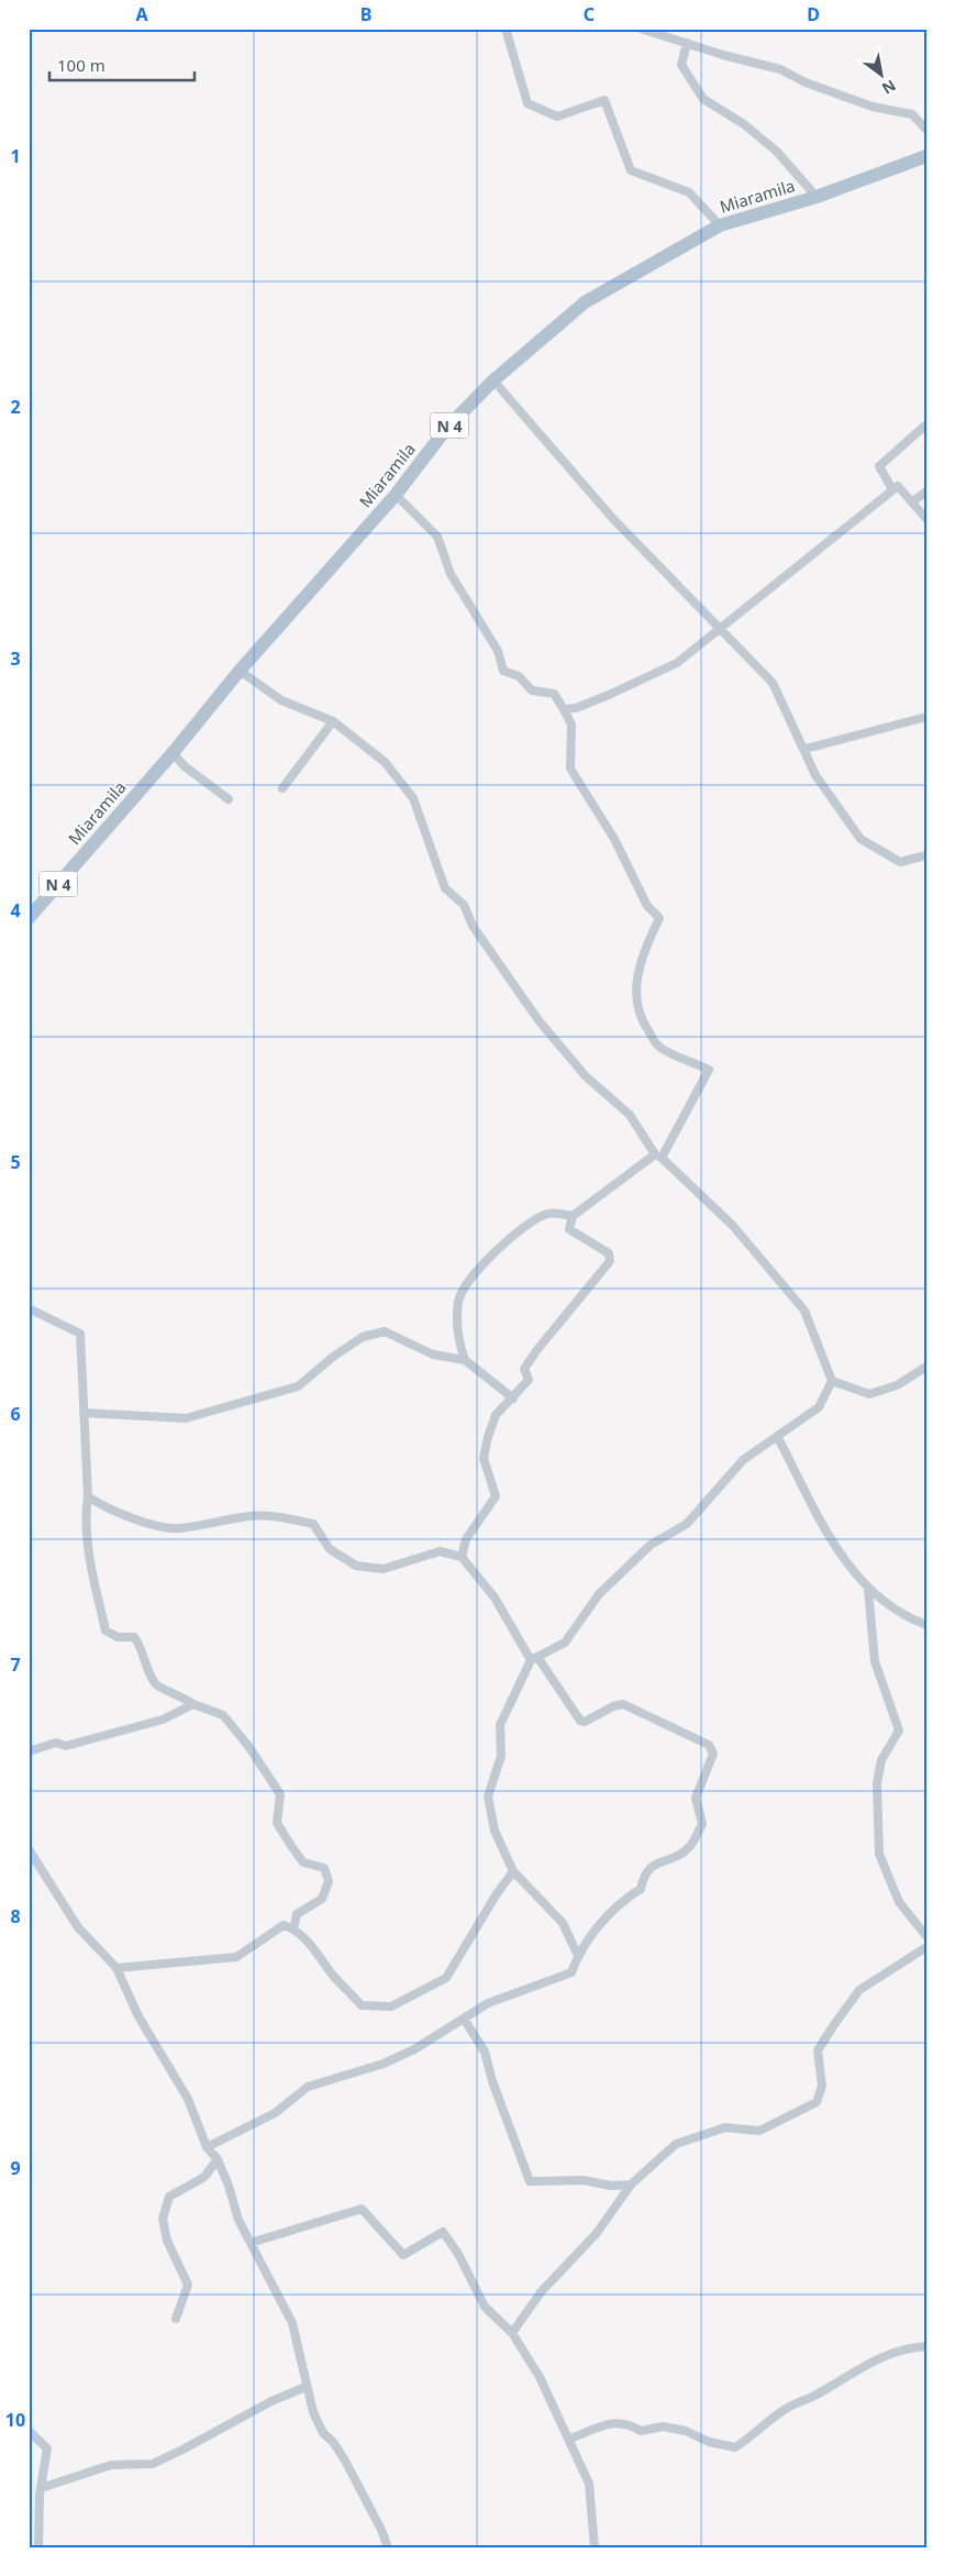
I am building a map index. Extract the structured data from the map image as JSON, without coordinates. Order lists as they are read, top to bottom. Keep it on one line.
{"streets":{"main road":["Miaramila","N 4"]},"scale_bar":"100 m","north":"bottom right","grid":{"columns":["A","B","C","D"],"rows":["1","2","3","4","5","6","7","8","9","10"]}}
